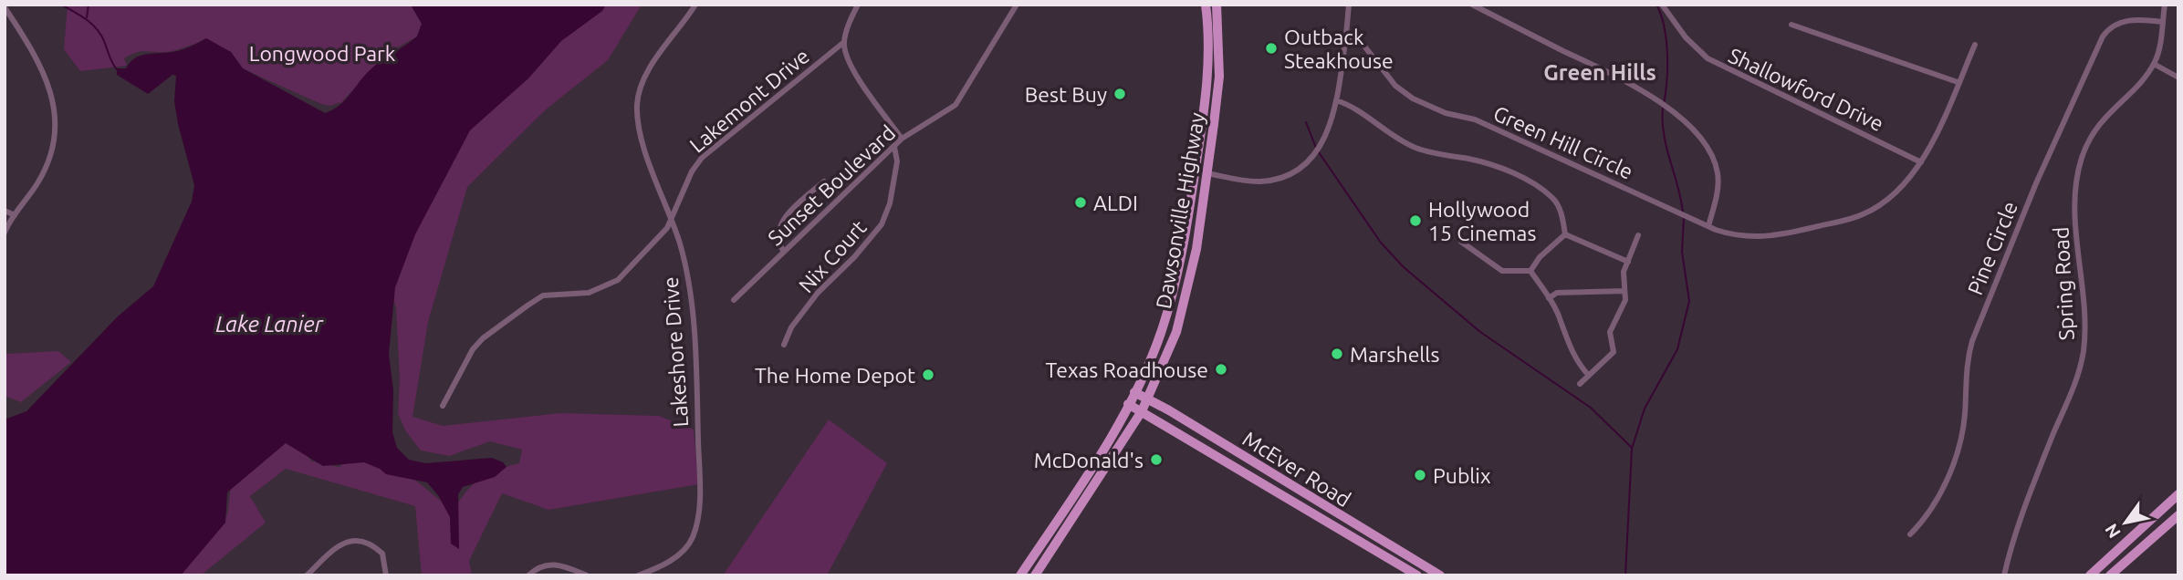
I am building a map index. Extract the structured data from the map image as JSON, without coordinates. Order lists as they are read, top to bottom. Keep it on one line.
{"streets":{"main road":["Dawsonville Highway","McEver Road"],"street":["Shallowford Drive","Lakemont Drive","Green Hill Circle","Sunset Boulevard","Pine Circle","Nix Court","Spring Road","Lakeshore Drive"]},"crossings":[["Shallowford Drive","Green Hill Circle"],["Lakemont Drive","Lakeshore Drive"],["Sunset Boulevard","Nix Court"],["Dawsonville Highway","McEver Road"]],"districts":["Green Hills"],"water":["Lake Lanier"],"parks":["Longwood Park"],"places":["Outback Steakhouse","Best Buy","ALDI","Hollywood 15 Cinemas","Marshells","Texas Roadhouse","The Home Depot","McDonald's","Publix"],"north":"bottom left"}
